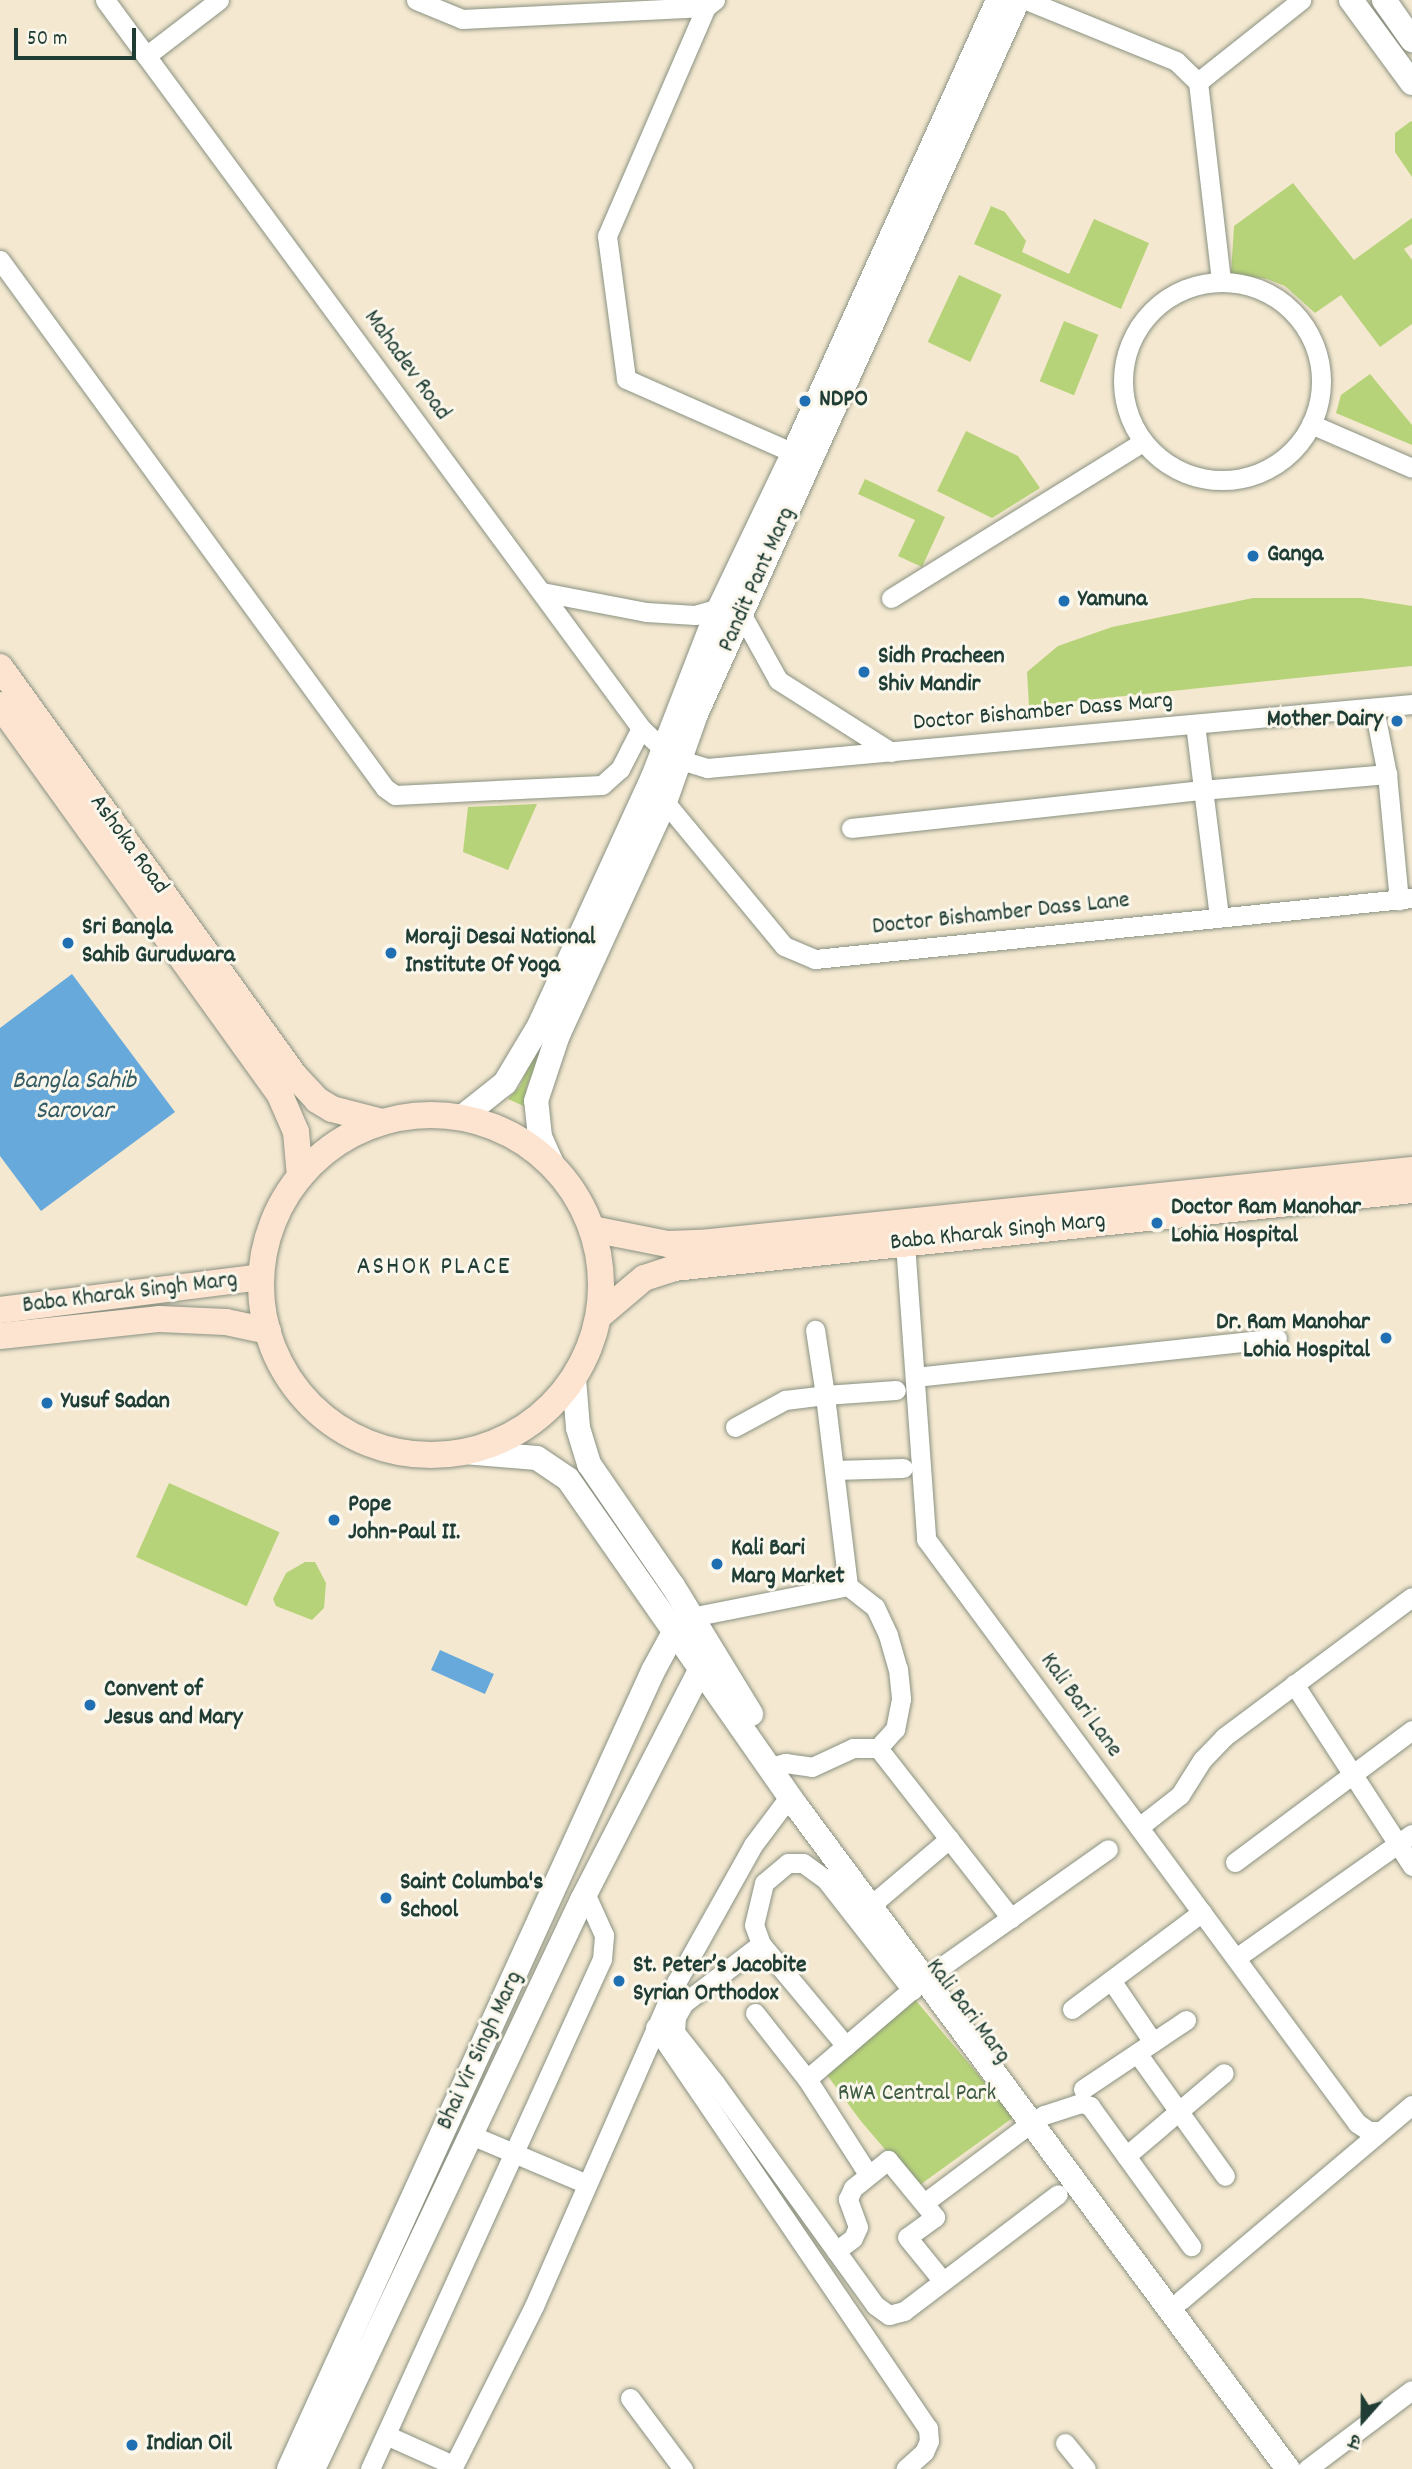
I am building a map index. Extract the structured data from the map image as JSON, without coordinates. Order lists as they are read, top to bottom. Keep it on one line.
{"streets":{"main road":["Ashoka Road","Baba Kharak Singh Marg"],"street":["Mahadev Road","Pandit Pant Marg","Doctor Bishamber Dass Marg","Doctor Bishamber Dass Lane","Kali Bari Lane","Kali Bari Marg","Bhai Vir Singh Marg"]},"crossings":[["Mahadev Road","Pandit Pant Marg"],["Mahadev Road","Doctor Bishamber Dass Marg"],["Pandit Pant Marg","Doctor Bishamber Dass Marg"],["Pandit Pant Marg","Doctor Bishamber Dass Lane"],["Baba Kharak Singh Marg","Kali Bari Lane"],["Kali Bari Marg","Bhai Vir Singh Marg"]],"districts":["ASHOK PLACE"],"water":["Bangla Sahib Sarovar"],"parks":["RWA Central Park"],"places":["NDPO","Ganga","Yamuna","Sidh Pracheen Shiv Mandir","Mother Dairy","Sri Bangla Sahib Gurudwara","Moraji Desai National Institute Of Yoga","Doctor Ram Manohar Lohia Hospital","Dr. Ram Manohar Lohia Hospital","Yusuf Sadan","Pope John-Paul II.","Kali Bari Marg Market","Convent of Jesus and Mary","Saint Columba's School","St. Peter’s Jacobite Syrian Orthodox","Indian Oil"],"scale_bar":"50 m","north":"bottom"}
